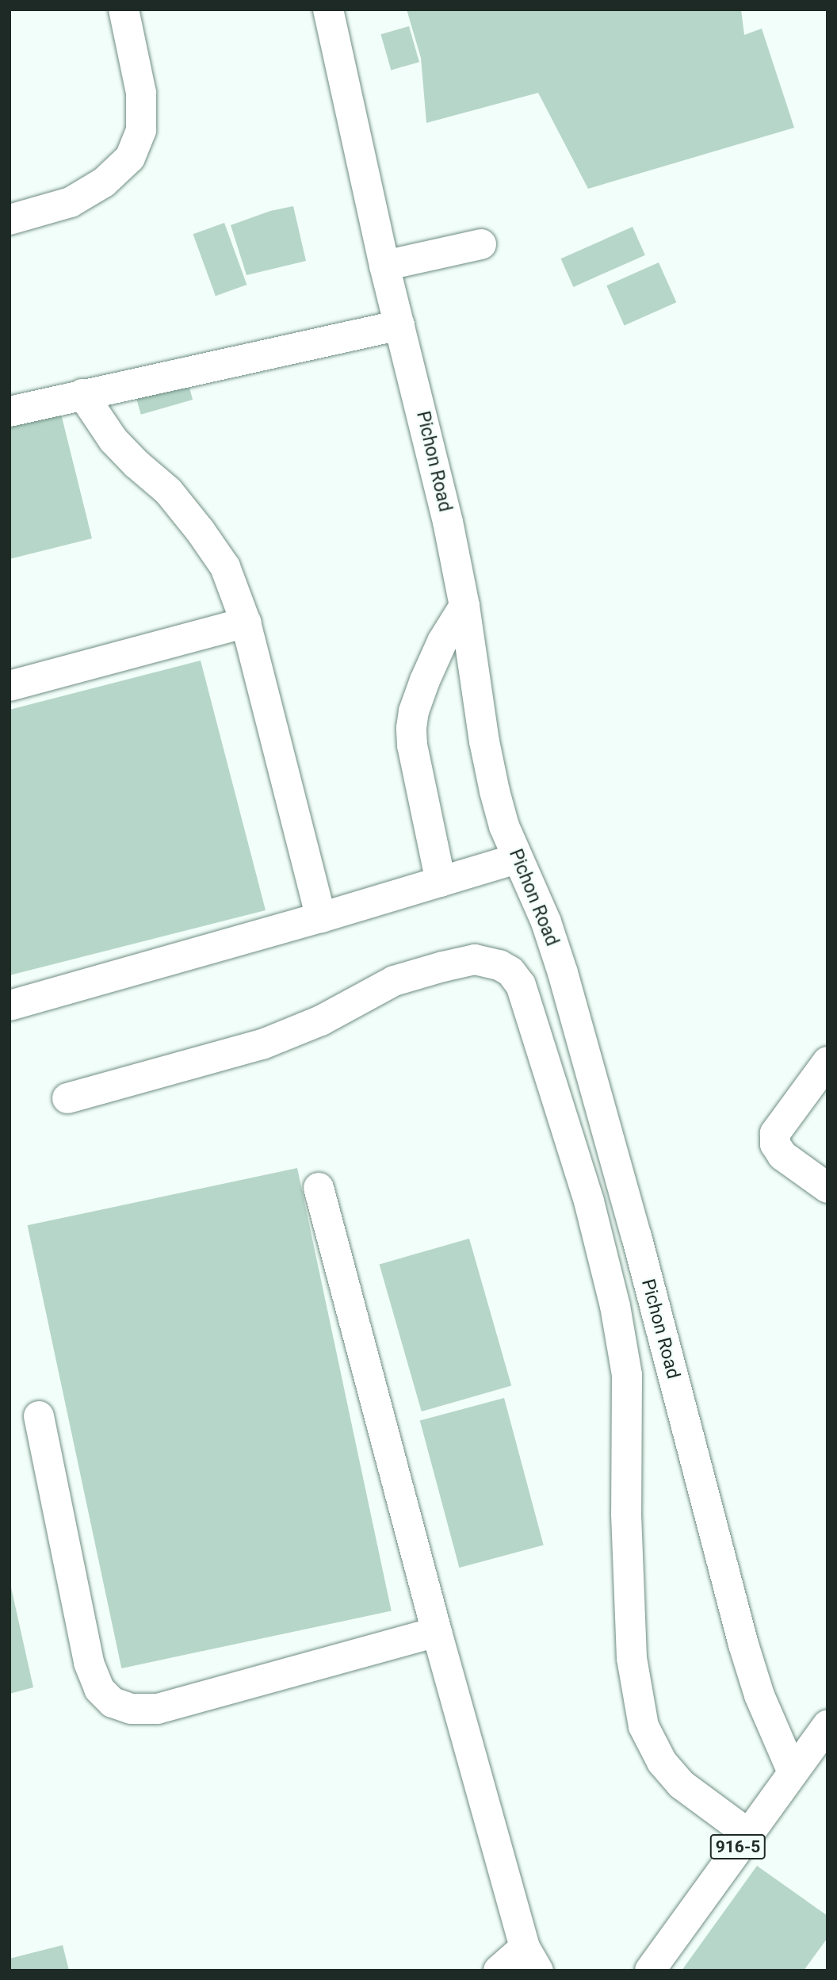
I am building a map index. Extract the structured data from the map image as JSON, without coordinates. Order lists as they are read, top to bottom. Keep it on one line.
{"streets":{"street":["Pichon Road","916-5"]},"crossings":[["Pichon Road","916-5"]]}
